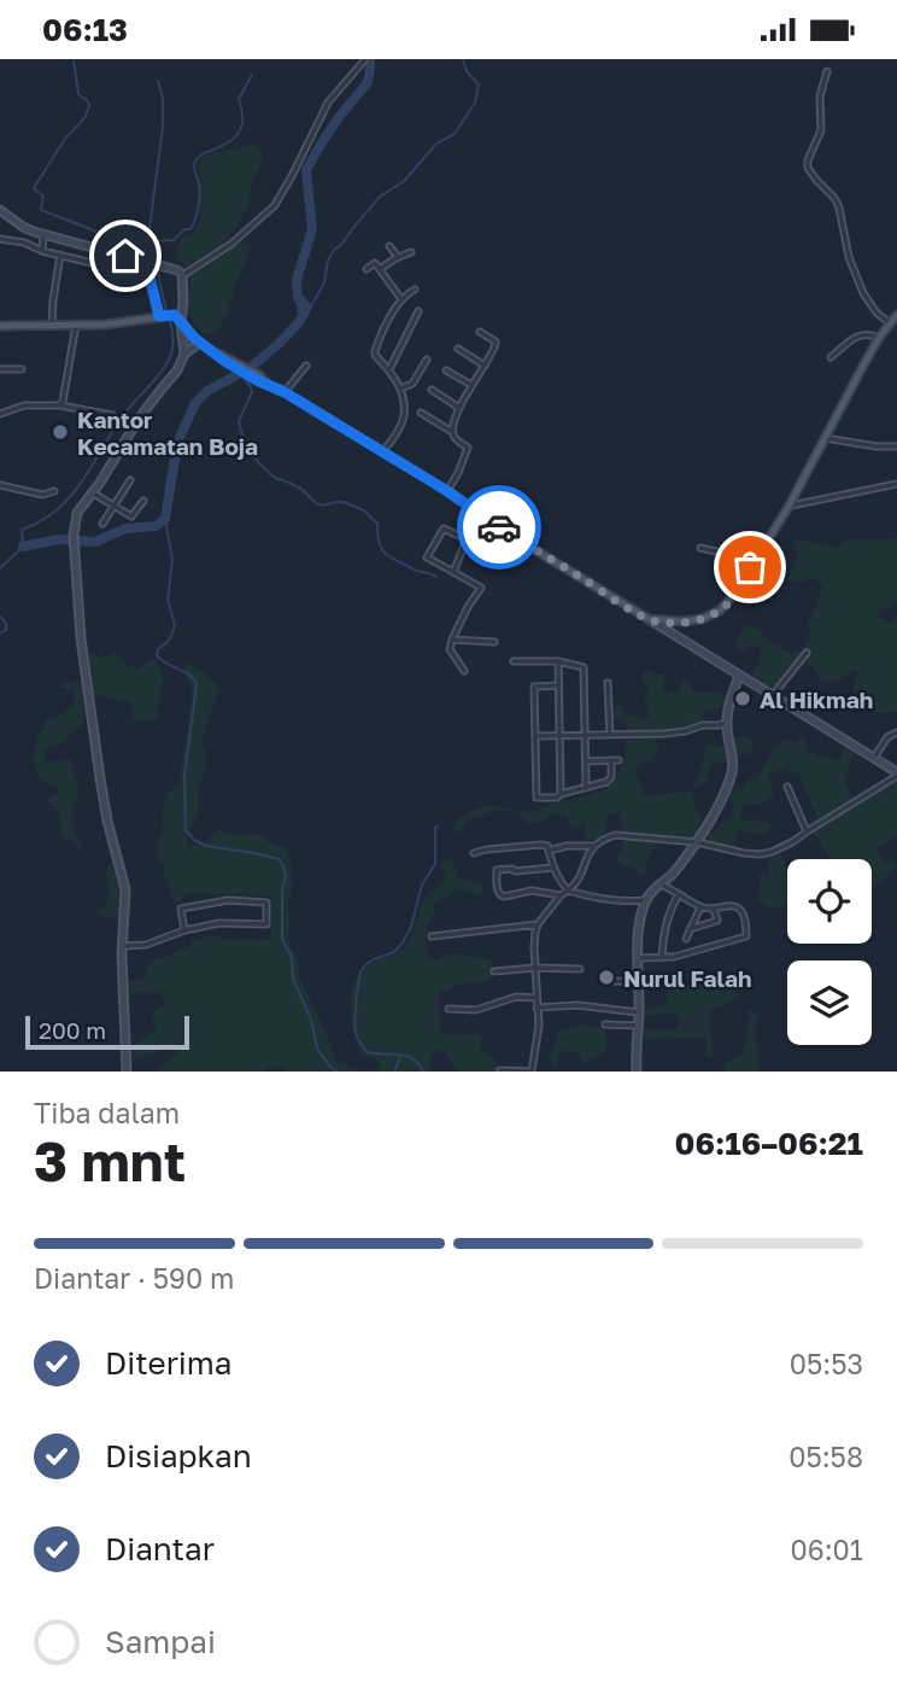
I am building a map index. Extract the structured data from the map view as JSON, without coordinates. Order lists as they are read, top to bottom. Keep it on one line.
{"places":["Kantor Kecamatan Boja","Al Hikmah","Nurul Falah"],"scale_bar":"200 m","page":{"status":"06:13","scale":"200 m","heading":["3 mnt","Tiba dalam","06:16–06:21"],"bar":"Diantar · 590 m","list":[["Diterima","05:53"],["Disiapkan","05:58"],["Diantar","06:01"],"Sampai"]}}
